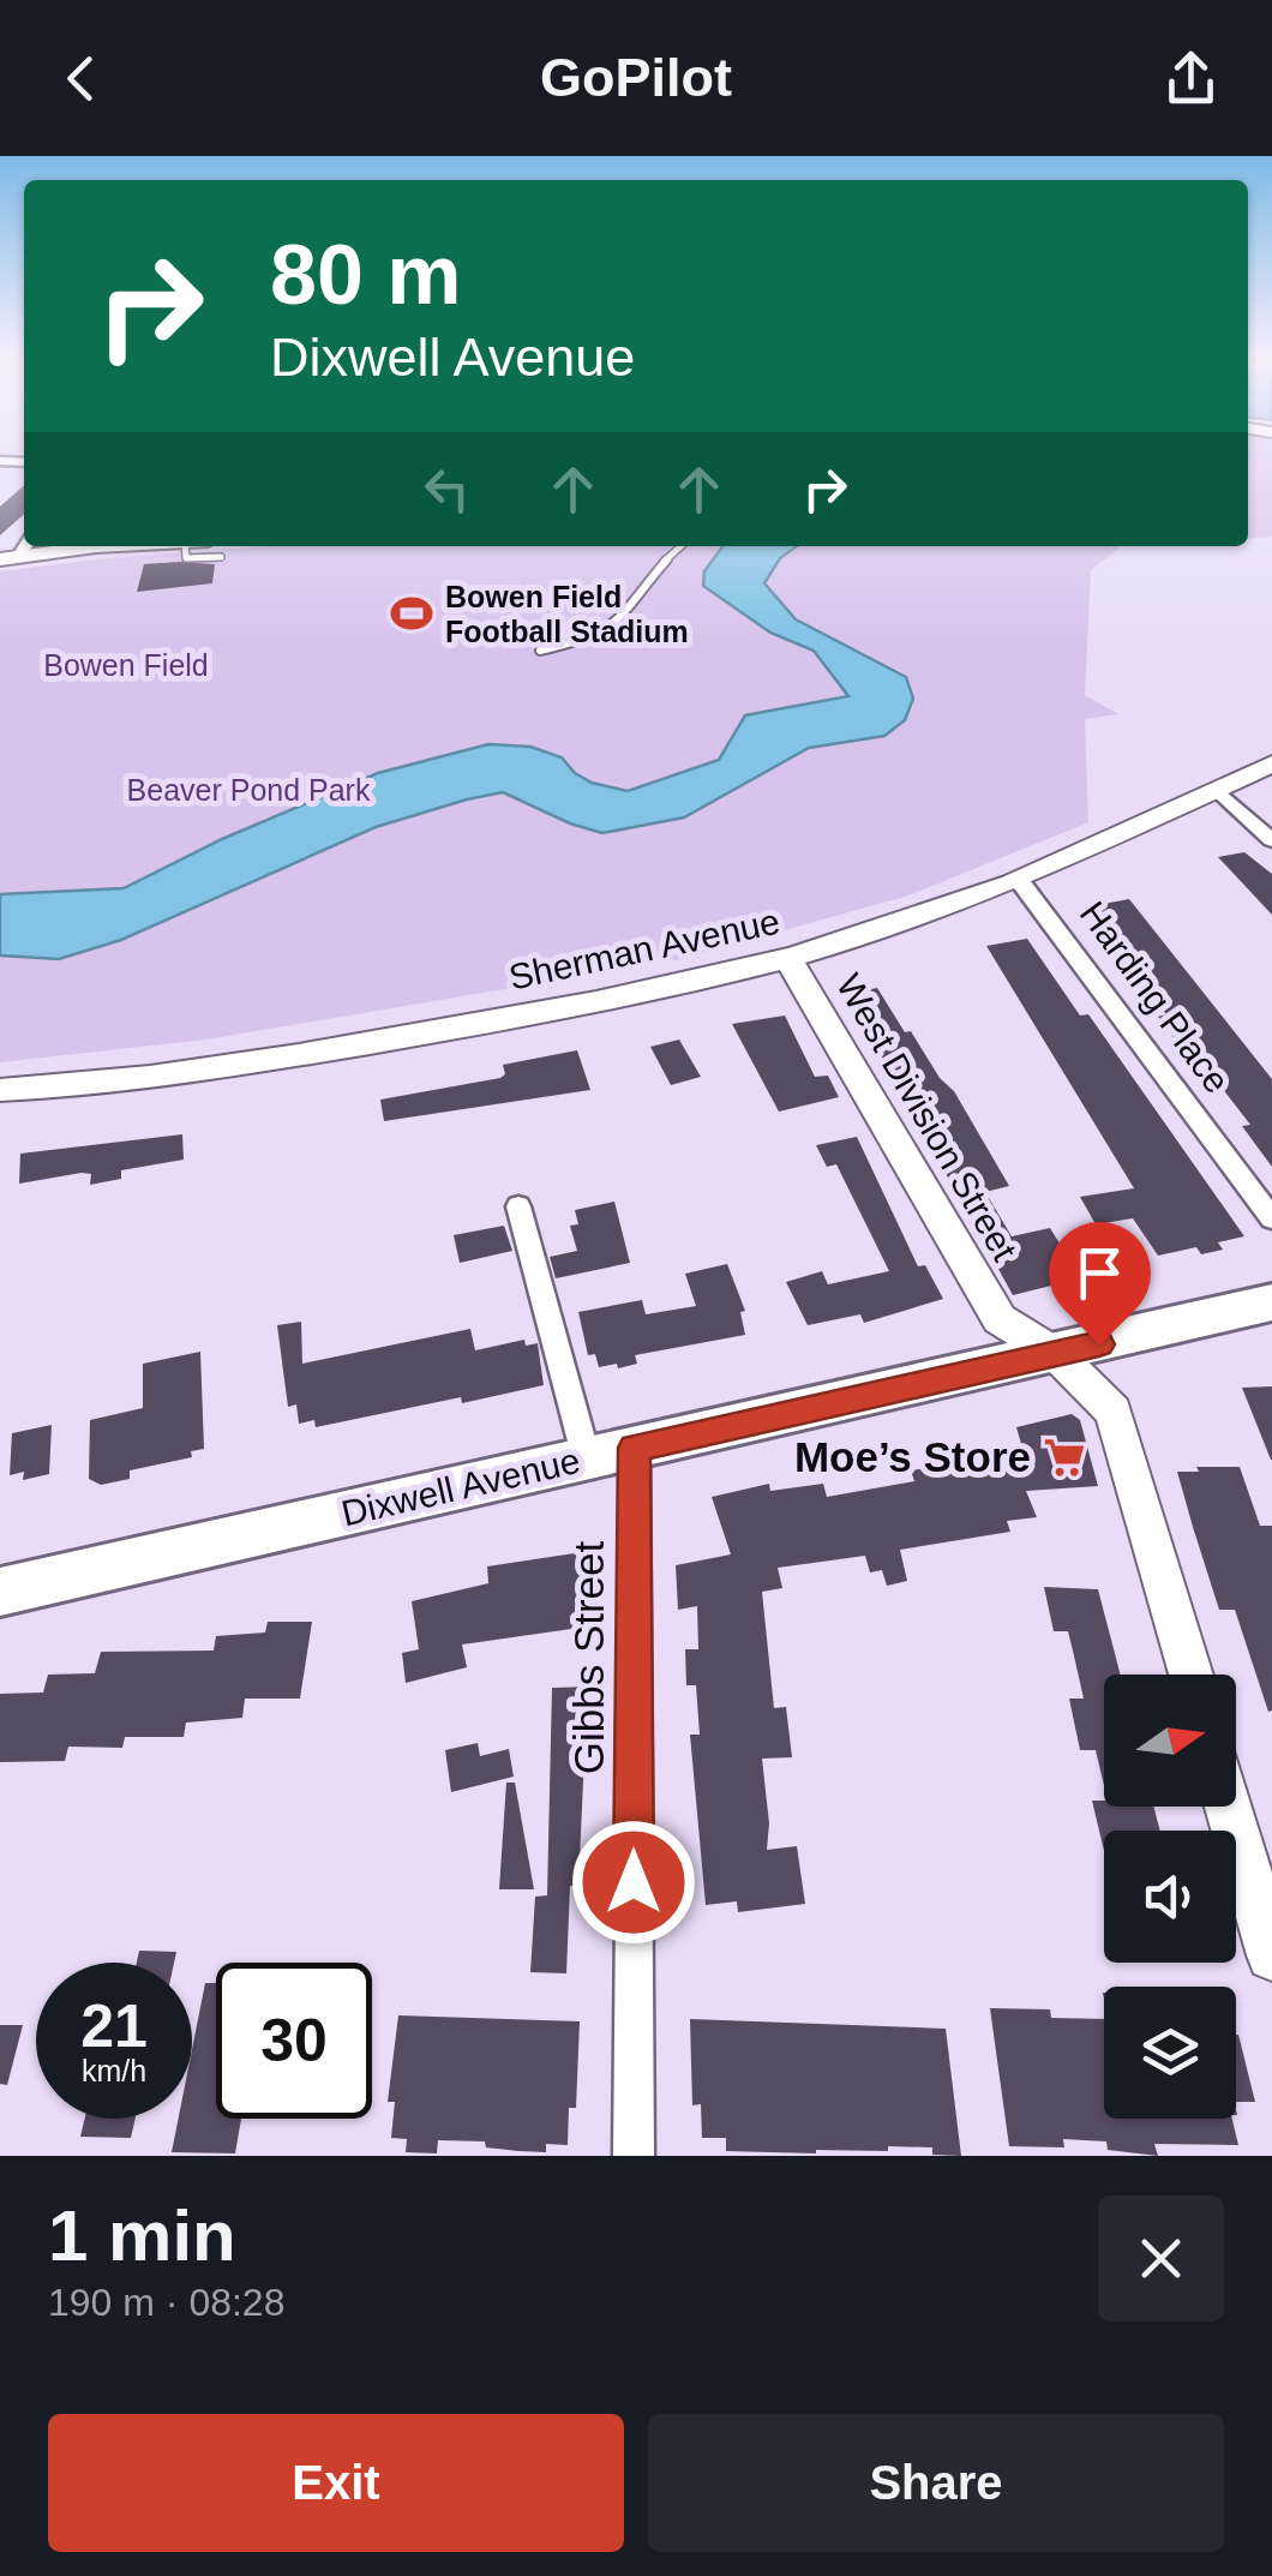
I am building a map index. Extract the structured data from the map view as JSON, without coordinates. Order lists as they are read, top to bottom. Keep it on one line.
{"streets":{"main road":["Sherman Avenue","West Division Street","Dixwell Avenue"],"street":["Harding Place","Gibbs Street"]},"crossings":[["Sherman Avenue","Harding Place"],["Sherman Avenue","West Division Street"],["West Division Street","Dixwell Avenue"],["Dixwell Avenue","Gibbs Street"]],"parks":["Bowen Field","Beaver Pond Park"],"places":{"sports":["Bowen Field Football Stadium"],"supermarket":["Moe’s Store"]},"north":"right","page":{"header":"GoPilot","turn":["80 m","Dixwell Avenue"],"speed":"21 km/h","limit":"30","heading":["1 min","190 m · 08:28"],"buttons":["Exit","Share"]}}
